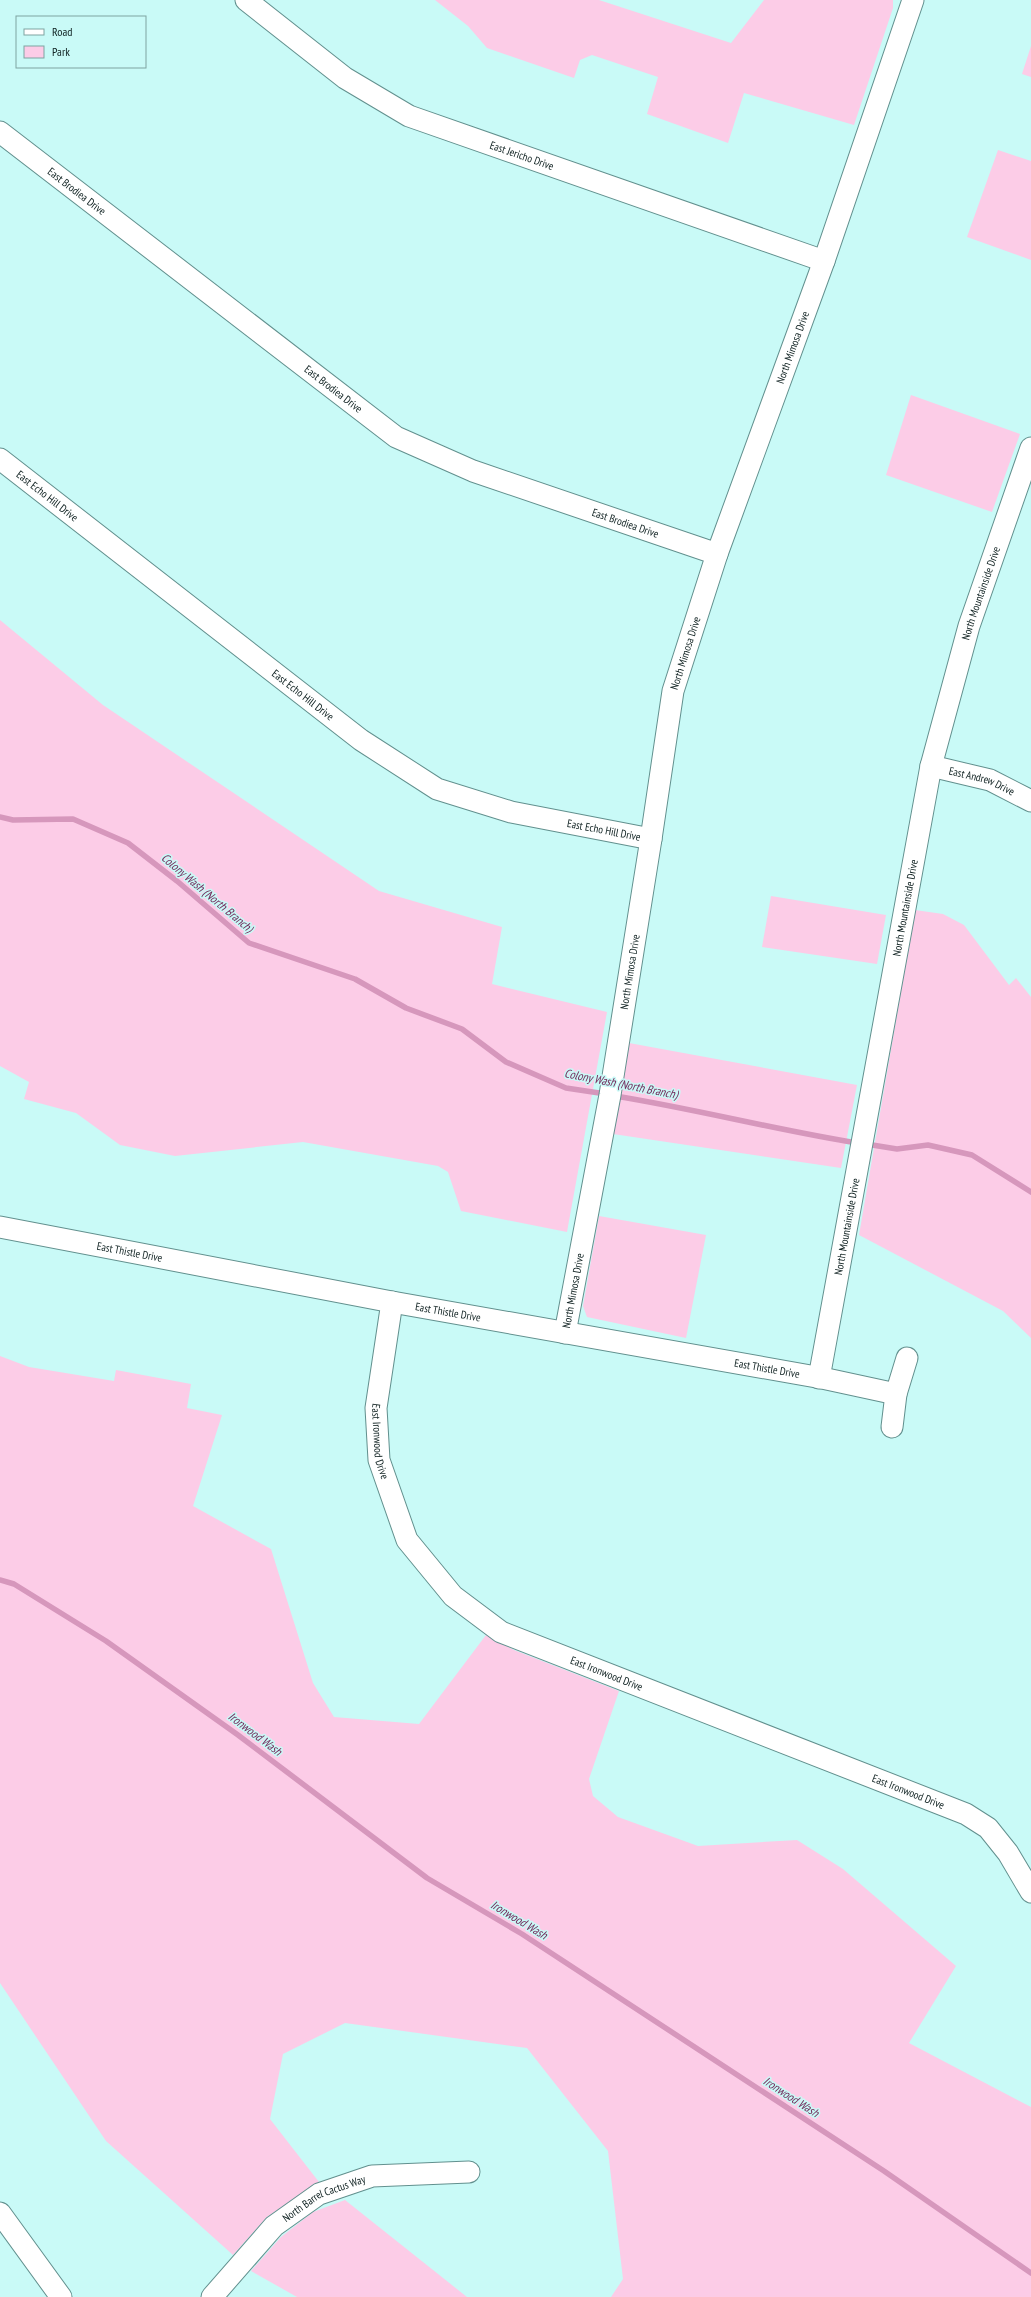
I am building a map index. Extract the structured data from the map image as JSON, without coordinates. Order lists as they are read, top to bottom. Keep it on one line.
{"streets":{"street":["East Jericho Drive","East Brodiea Drive","North Mimosa Drive","East Echo Hill Drive","North Mountainside Drive","East Andrew Drive","East Thistle Drive","East Ironwood Drive","North Barrel Cactus Way"]},"crossings":[["East Jericho Drive","North Mimosa Drive"],["East Brodiea Drive","North Mimosa Drive"],["North Mimosa Drive","East Echo Hill Drive"],["North Mimosa Drive","East Thistle Drive"],["North Mountainside Drive","East Andrew Drive"],["North Mountainside Drive","East Thistle Drive"],["East Thistle Drive","East Ironwood Drive"]],"water":["Colony Wash (North Branch)","Ironwood Wash"],"legend":["Road","Park"]}
